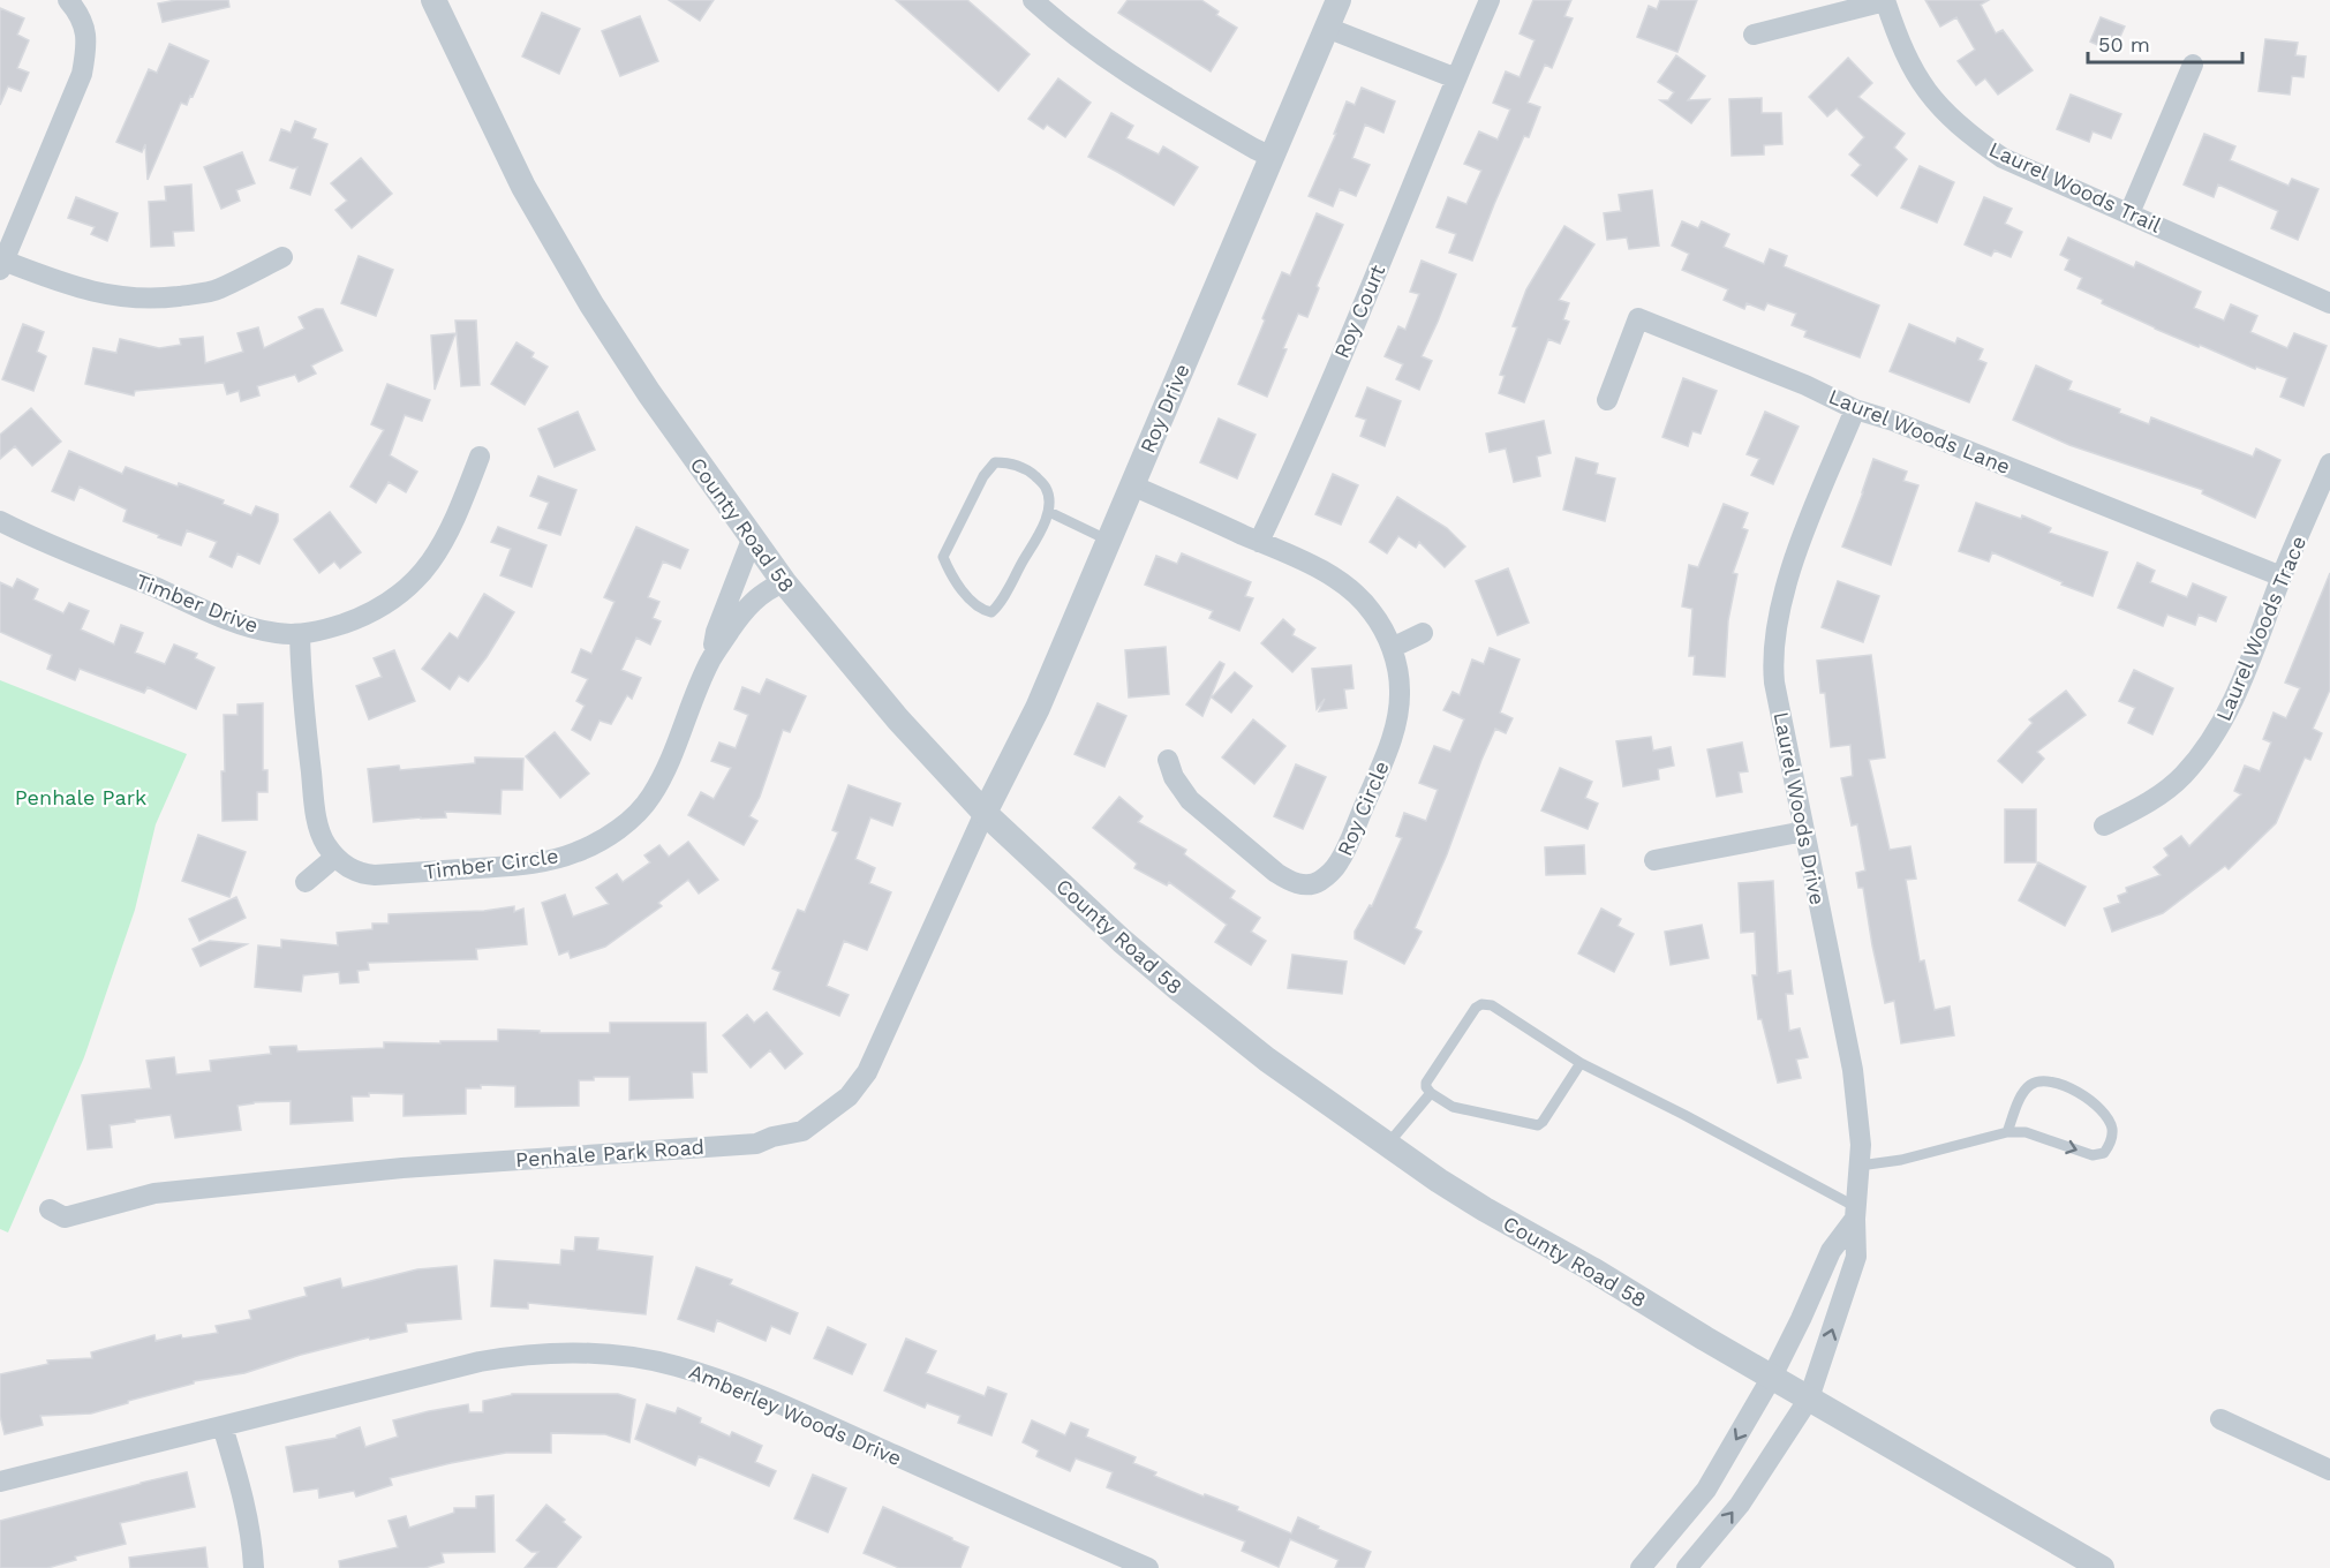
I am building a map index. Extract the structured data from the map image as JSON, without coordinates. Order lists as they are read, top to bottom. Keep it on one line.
{"streets":{"street":["Laurel Woods Trail","Roy Court","Roy Drive","Laurel Woods Lane","County Road 58","Timber Drive","Laurel Woods Trace","Roy Circle","Laurel Woods Drive","Timber Circle","Penhale Park Road","Amberley Woods Drive"]},"crossings":[["Roy Court","Roy Circle"],["Roy Drive","County Road 58"],["Roy Drive","Roy Circle"],["Roy Drive","Penhale Park Road"],["Laurel Woods Lane","Laurel Woods Trace"],["Laurel Woods Lane","Laurel Woods Drive"],["County Road 58","Laurel Woods Drive"],["County Road 58","Timber Circle"],["County Road 58","Penhale Park Road"]],"parks":["Penhale Park"],"scale_bar":"50 m"}
